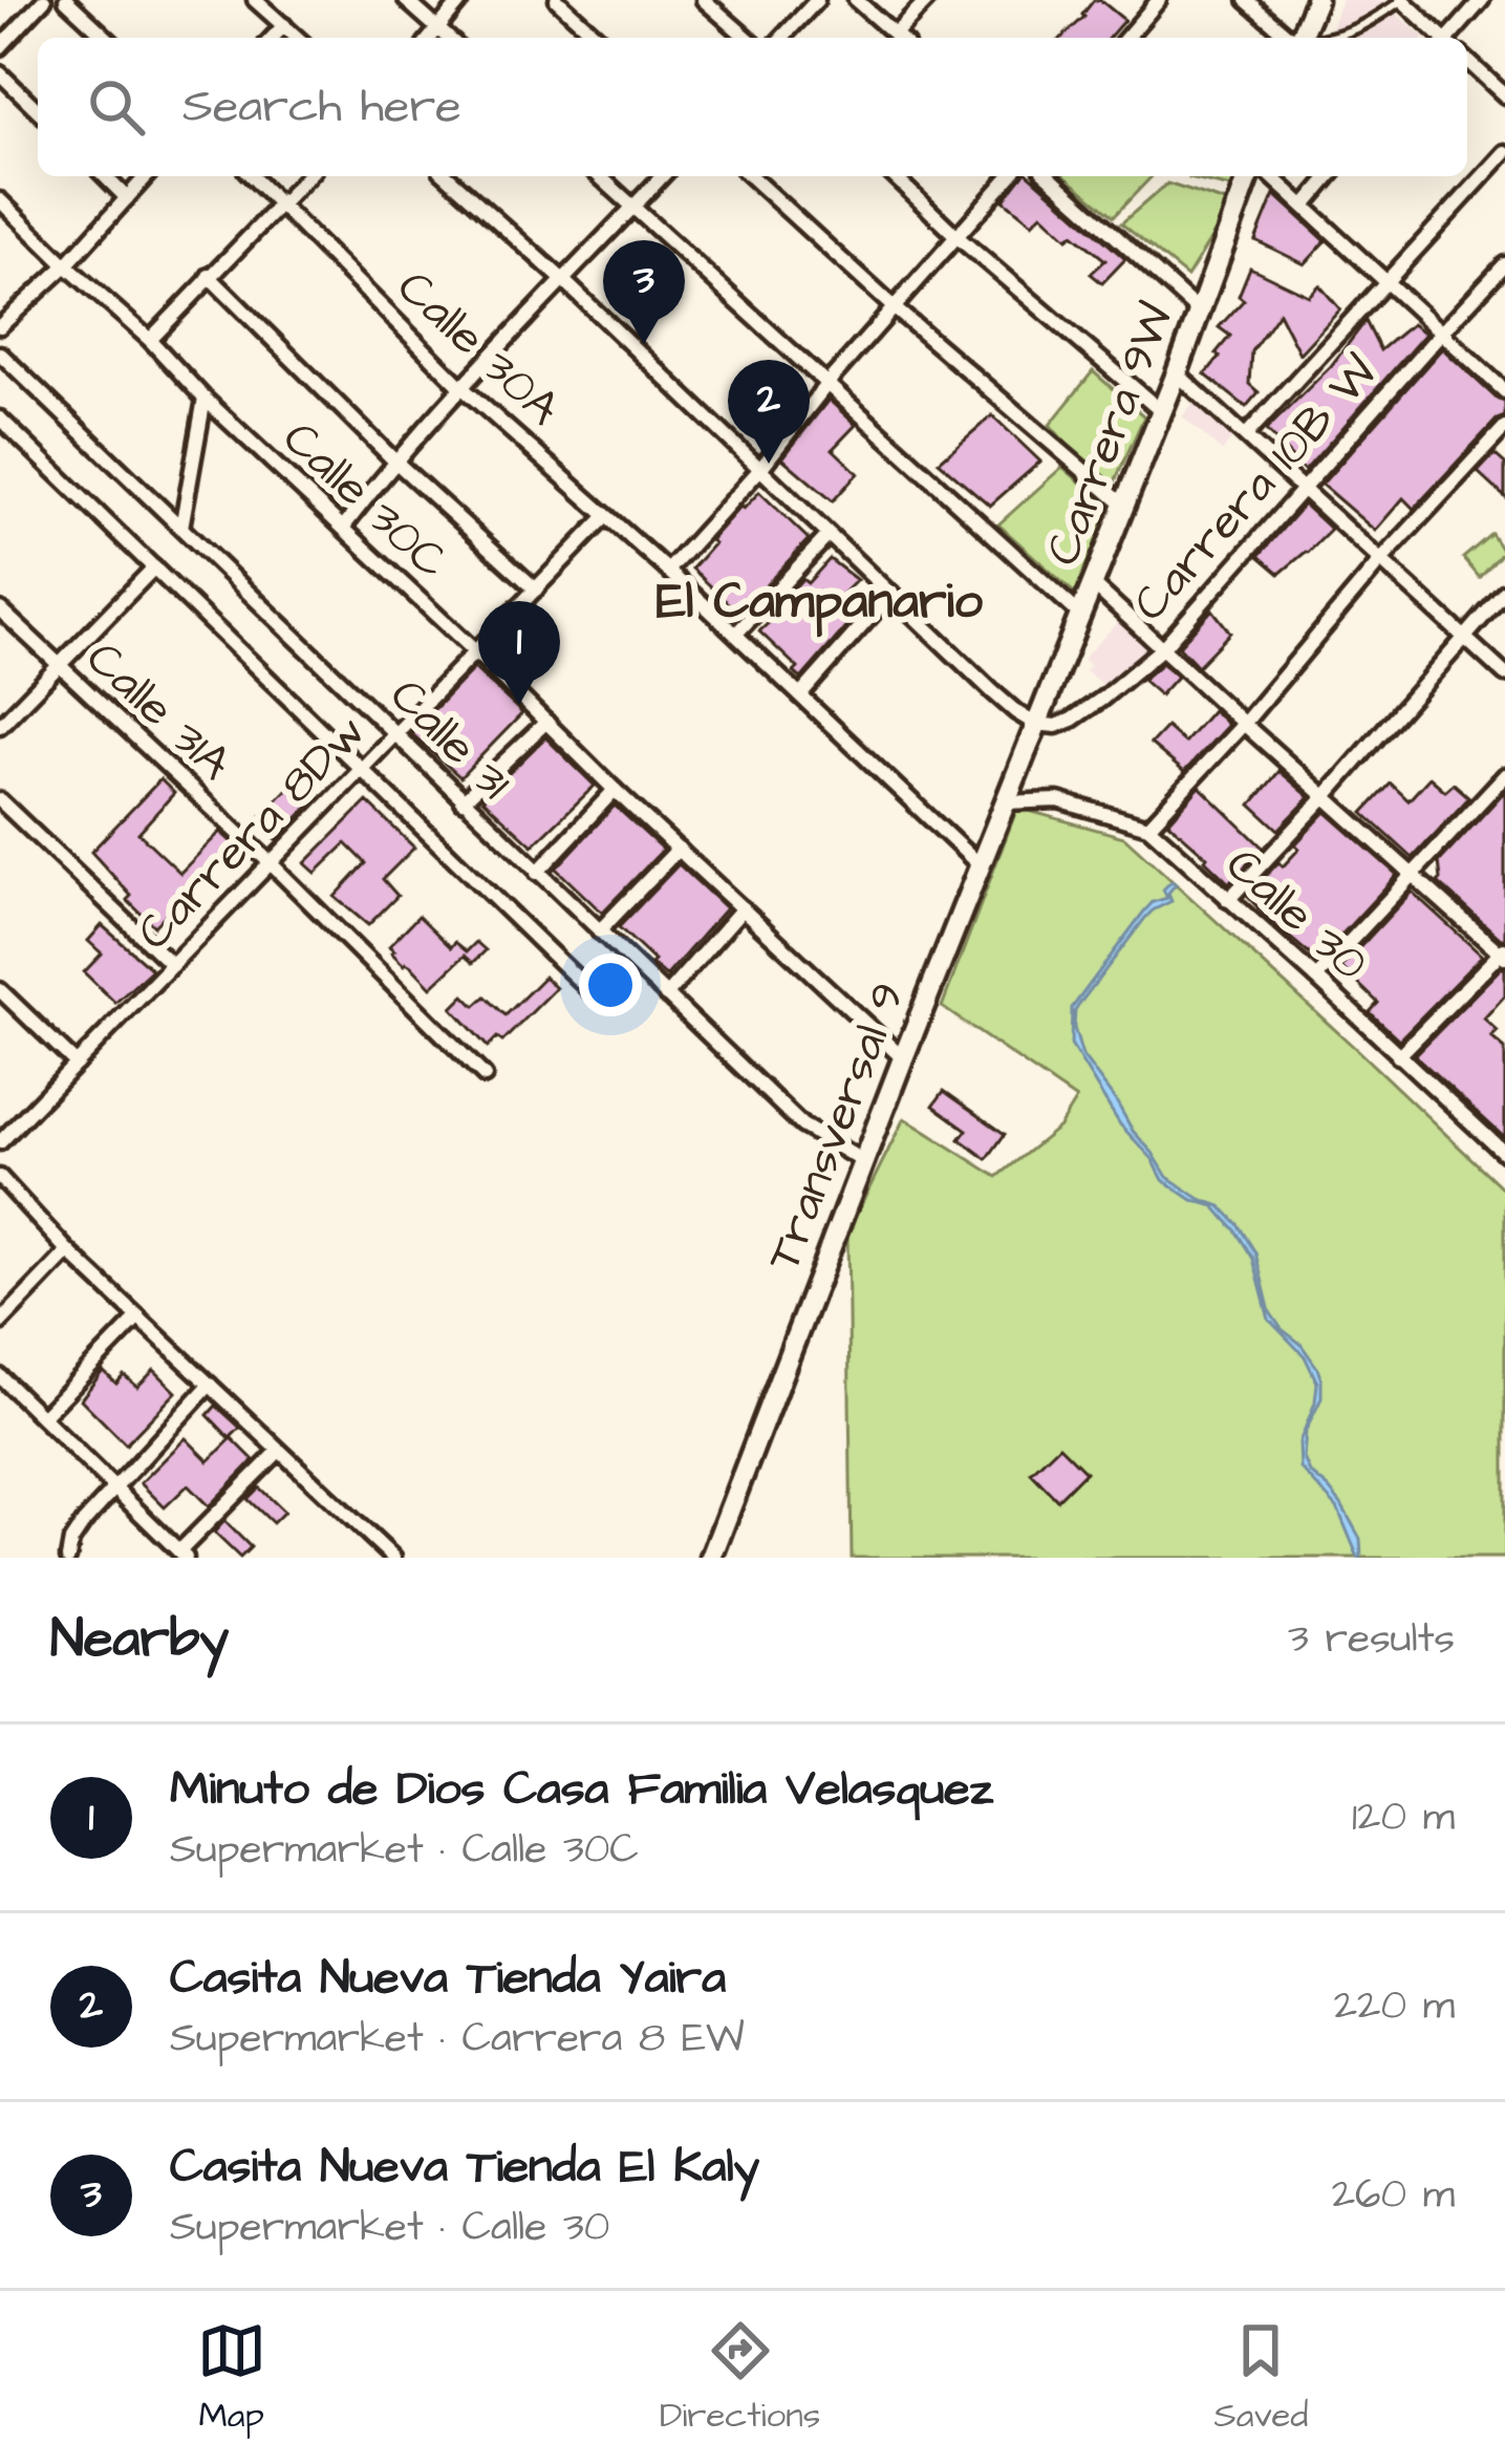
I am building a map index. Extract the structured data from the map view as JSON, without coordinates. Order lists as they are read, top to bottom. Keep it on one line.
{"streets":{"main road":["Carrera 9W","Transversal 9"],"street":["Calle 30A","Carrera 10B W","Calle 30C","Calle 31A","Calle 31","Carrera 8Dw","Calle 30"]},"crossings":[["Calle 30A","Carrera 8Dw"],["Calle 30A","Transversal 9"],["Carrera 9W","Carrera 10B W"],["Carrera 9W","Transversal 9"],["Carrera 10B W","Transversal 9"],["Calle 30C","Carrera 8Dw"],["Calle 30C","Transversal 9"],["Calle 31A","Carrera 8Dw"],["Calle 31","Carrera 8Dw"],["Calle 31","Transversal 9"],["Calle 30","Transversal 9"]],"districts":["El Campanario"],"page":{"search":"Search here","pins":["3","2","1"],"heading":["Nearby","3 results"],"list":[{"mark":"1","name":"Minuto de Dios Casa Familia Velasquez","note":"Supermarket · Calle 30C","value":"120 m"},{"mark":"2","name":"Casita Nueva Tienda Yaira","note":"Supermarket · Carrera 8 EW","value":"220 m"},{"mark":"3","name":"Casita Nueva Tienda El Kaly","note":"Supermarket · Calle 30","value":"260 m"}],"nav":["Map","Directions","Saved"]}}
